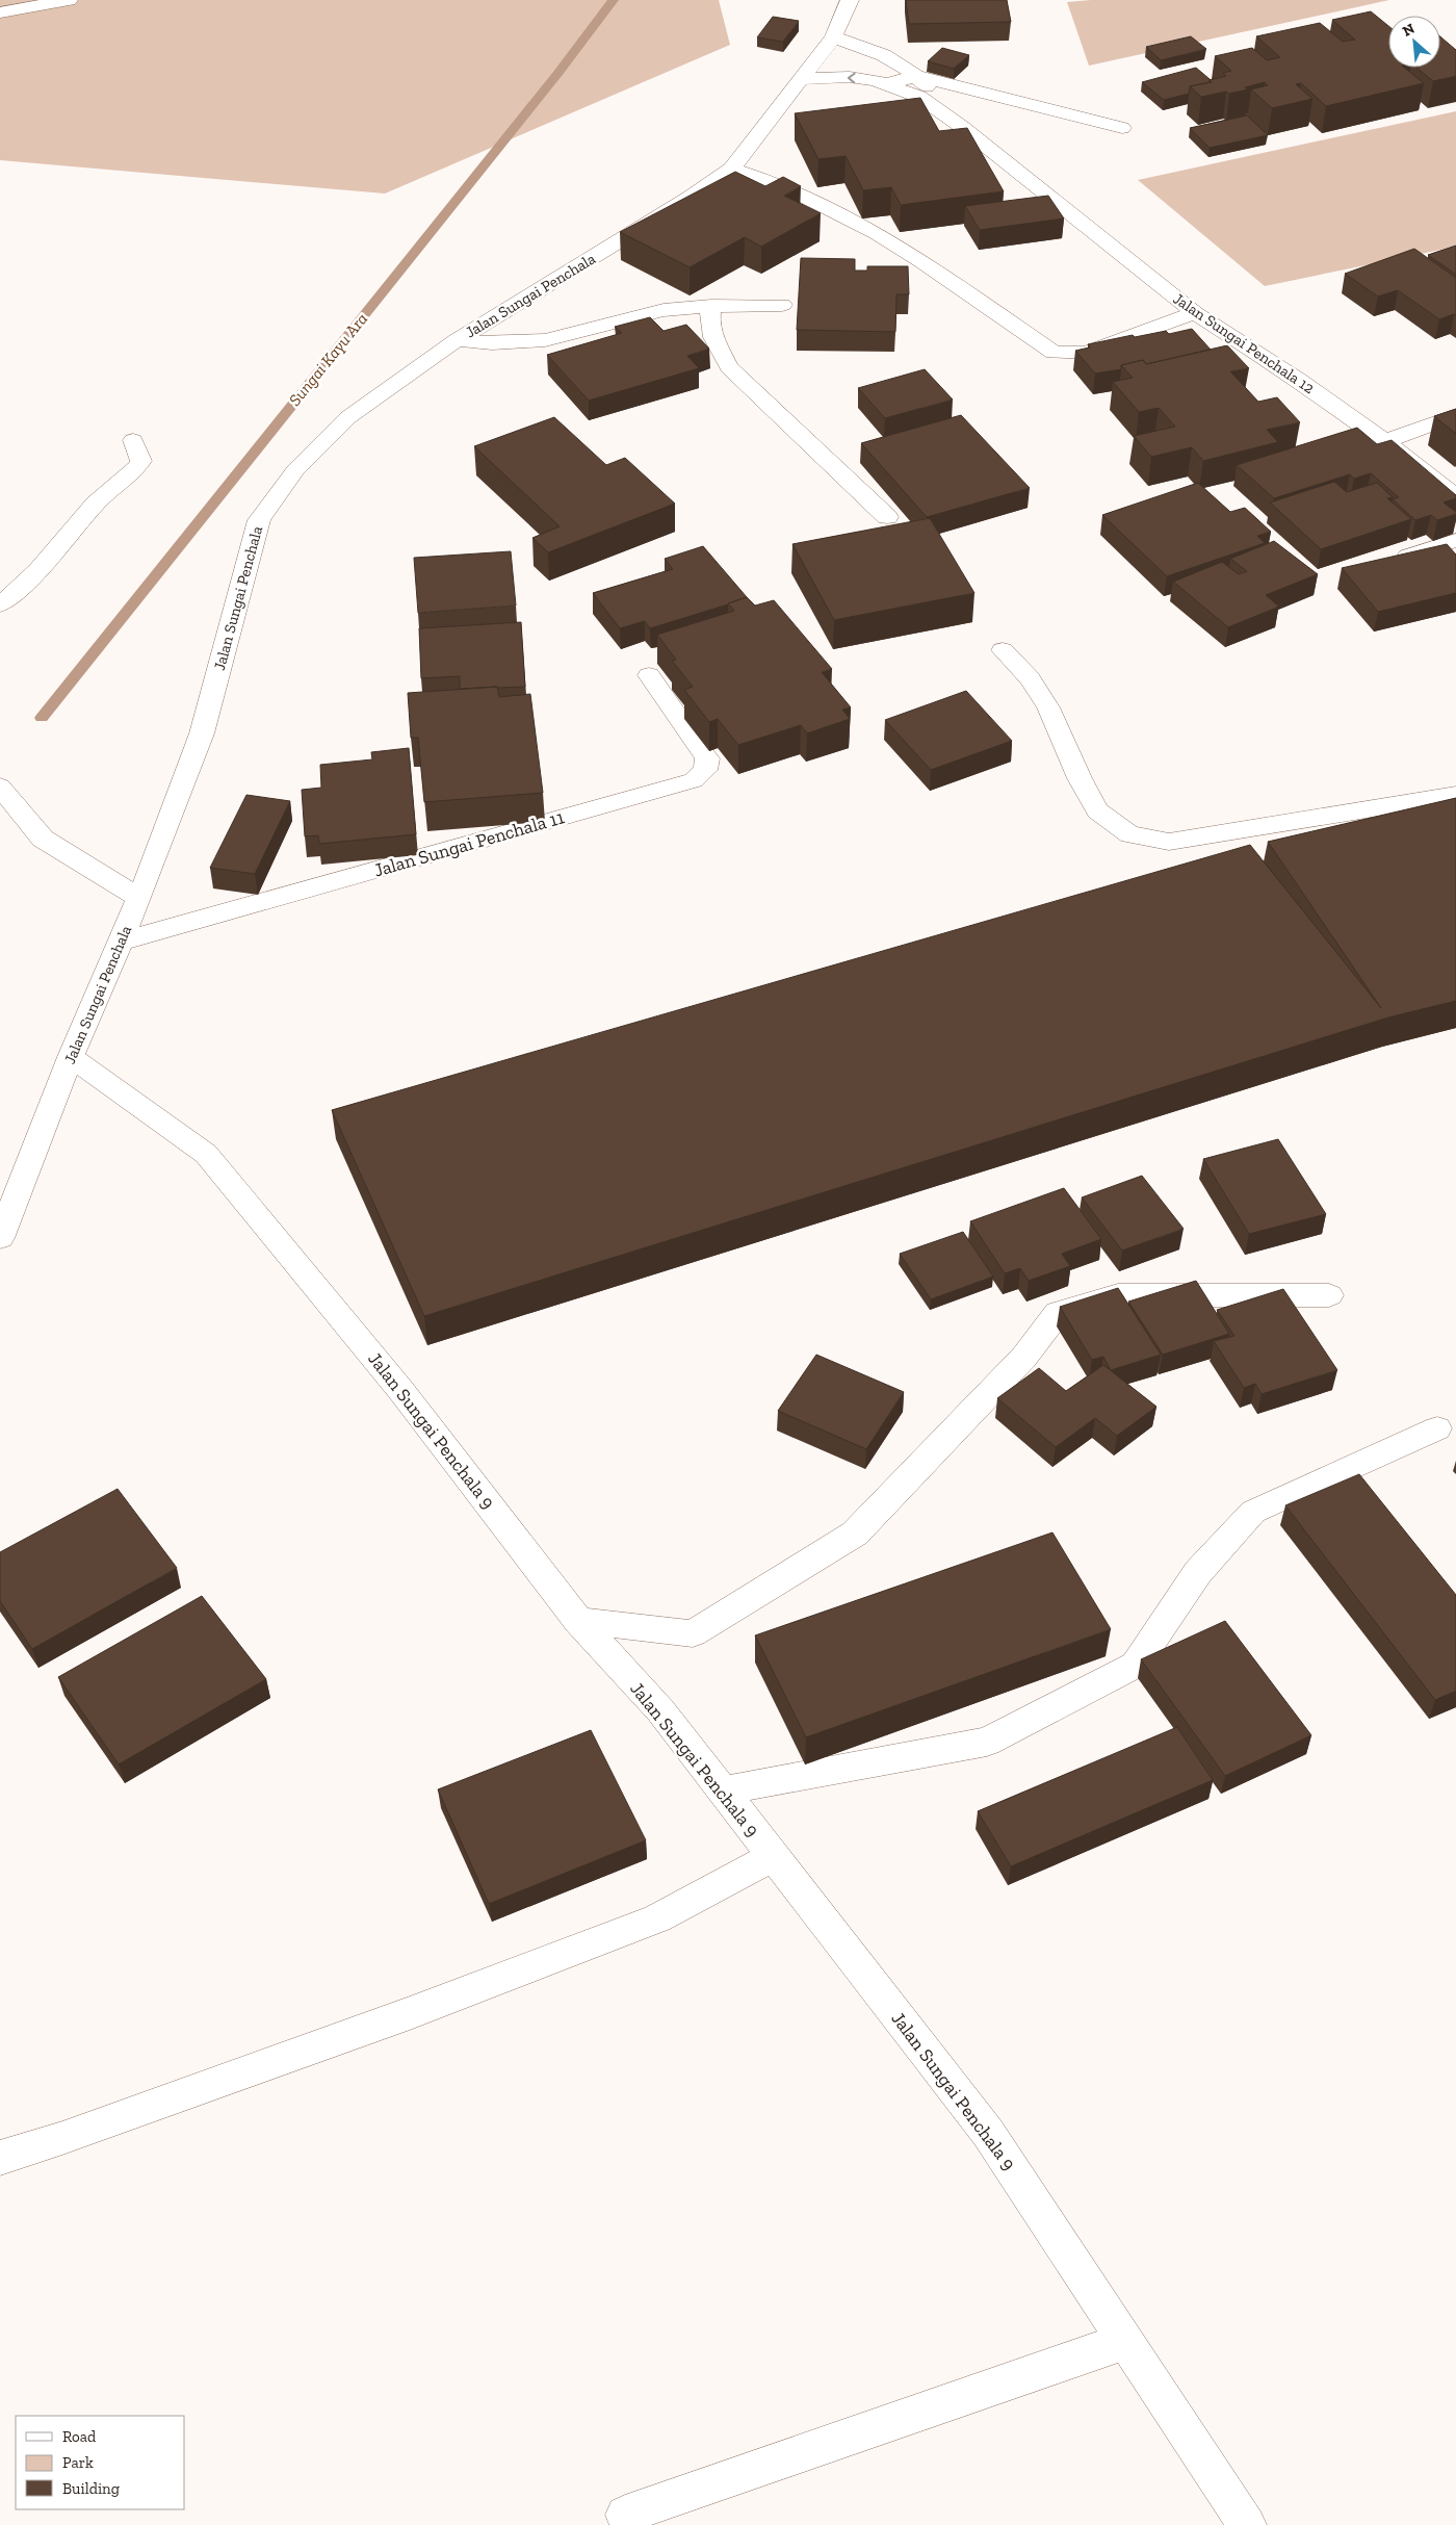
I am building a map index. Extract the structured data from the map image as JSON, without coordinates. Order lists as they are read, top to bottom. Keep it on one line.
{"streets":{"street":["Jalan Sungai Penchala","Jalan Sungai Penchala 12","Jalan Sungai Penchala 11","Jalan Sungai Penchala 9"]},"crossings":[["Jalan Sungai Penchala","Jalan Sungai Penchala 12"],["Jalan Sungai Penchala","Jalan Sungai Penchala 11"],["Jalan Sungai Penchala","Jalan Sungai Penchala 9"]],"water":["Sungai Kayu Ara"],"legend":["Road","Park","Building"],"north":"top left"}
